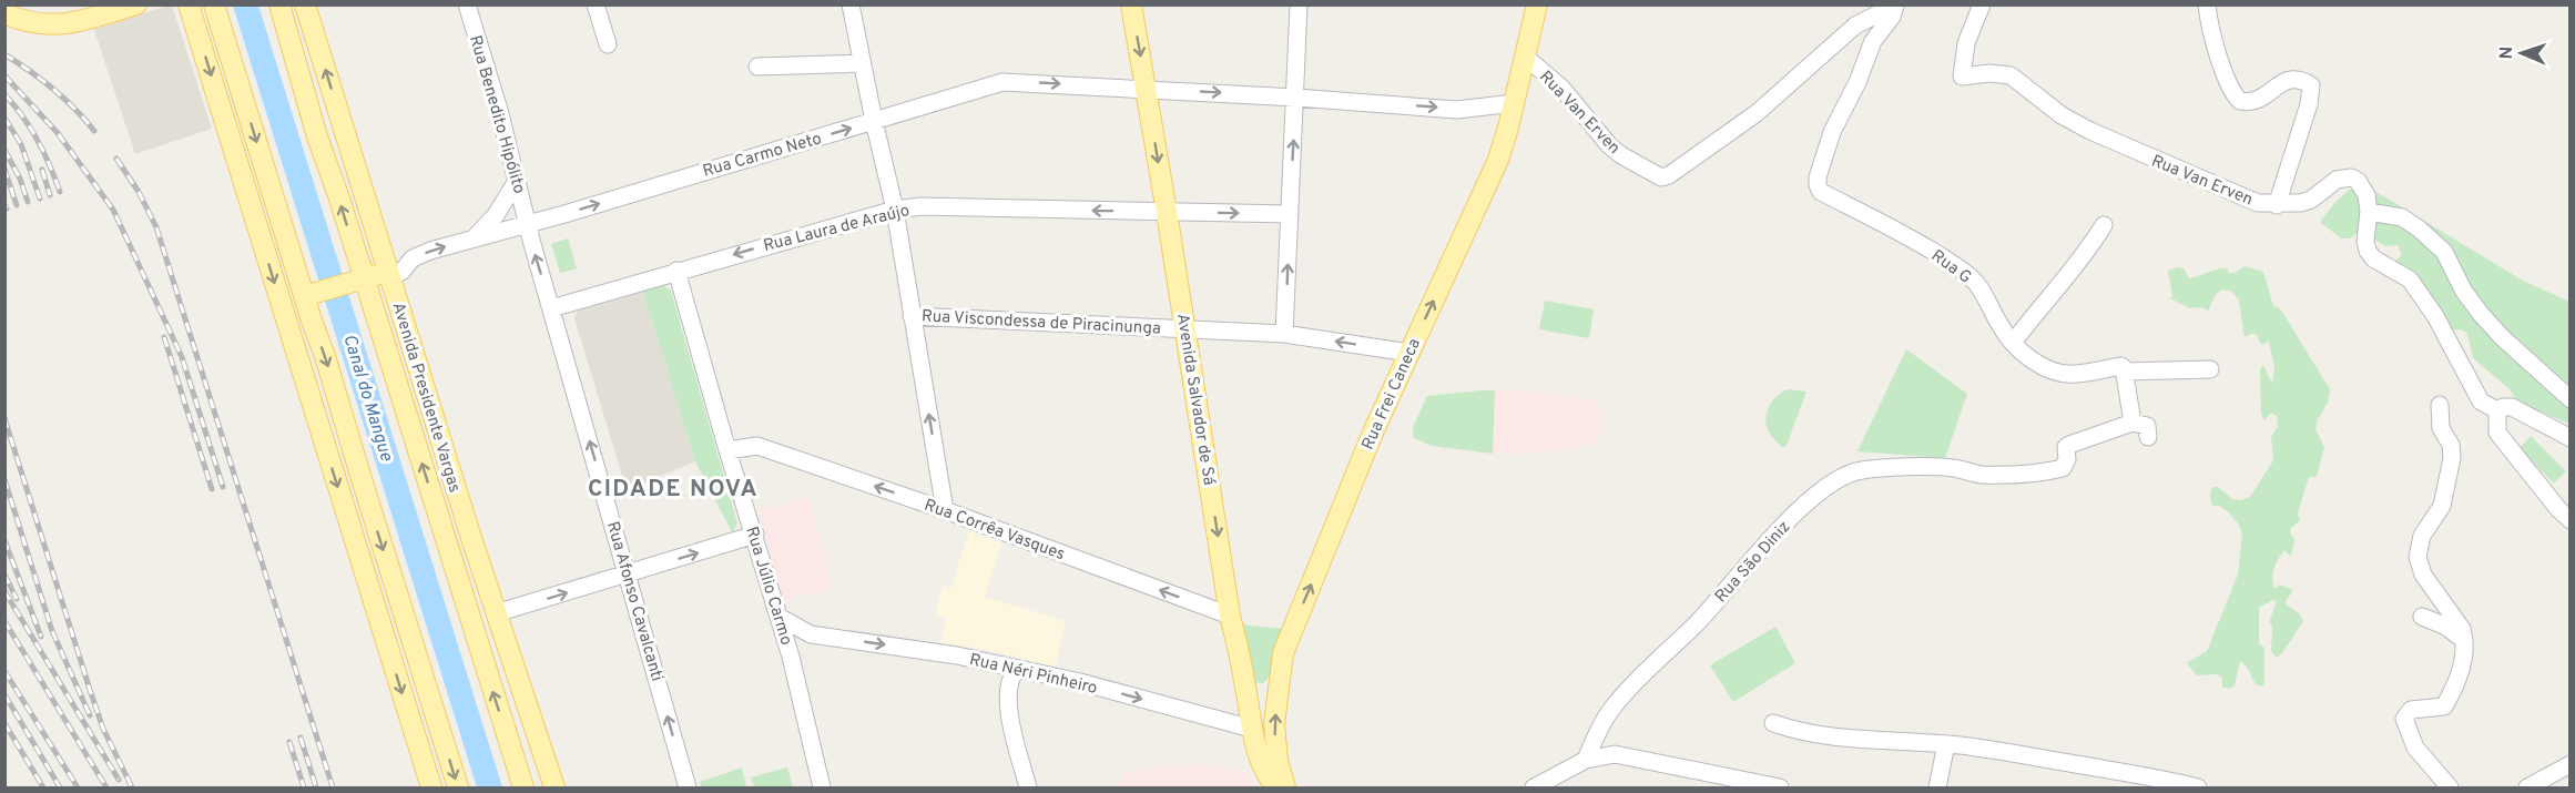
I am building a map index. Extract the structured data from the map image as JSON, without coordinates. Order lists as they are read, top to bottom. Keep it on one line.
{"streets":{"main road":["Rua Frei Caneca","Avenida Presidente Vargas","Avenida Salvador de Sá"],"street":["Rua Van Erven","Rua Benedito Hipólito","Rua Carmo Neto","Rua Laura de Araújo","Rua G","Rua Viscondessa de Piracinunga","Rua Corrêa Vasques","Rua São Diniz","Rua Júlio Carmo","Rua Afonso Cavalcanti","Rua Néri Pinheiro"]},"crossings":[["Rua Van Erven","Rua G"],["Rua Van Erven","Rua Frei Caneca"],["Rua Benedito Hipólito","Rua Carmo Neto"],["Rua Benedito Hipólito","Rua Afonso Cavalcanti"],["Rua Carmo Neto","Rua Frei Caneca"],["Rua Carmo Neto","Avenida Presidente Vargas"],["Rua Carmo Neto","Avenida Salvador de Sá"],["Rua Carmo Neto","Rua Afonso Cavalcanti"],["Rua Laura de Araújo","Avenida Salvador de Sá"],["Rua Laura de Araújo","Rua Júlio Carmo"],["Rua Laura de Araújo","Rua Afonso Cavalcanti"],["Rua Viscondessa de Piracinunga","Rua Frei Caneca"],["Rua Viscondessa de Piracinunga","Avenida Salvador de Sá"],["Avenida Salvador de Sá","Rua Corrêa Vasques"],["Avenida Salvador de Sá","Rua Néri Pinheiro"],["Rua Corrêa Vasques","Rua Júlio Carmo"],["Rua Júlio Carmo","Rua Néri Pinheiro"]],"one_way":["Rua Carmo Neto","Rua Frei Caneca","Avenida Salvador de Sá","Rua Corrêa Vasques","Rua Afonso Cavalcanti","Rua Néri Pinheiro"],"districts":["CIDADE NOVA"],"water":["Canal do Mangue"],"north":"left"}
